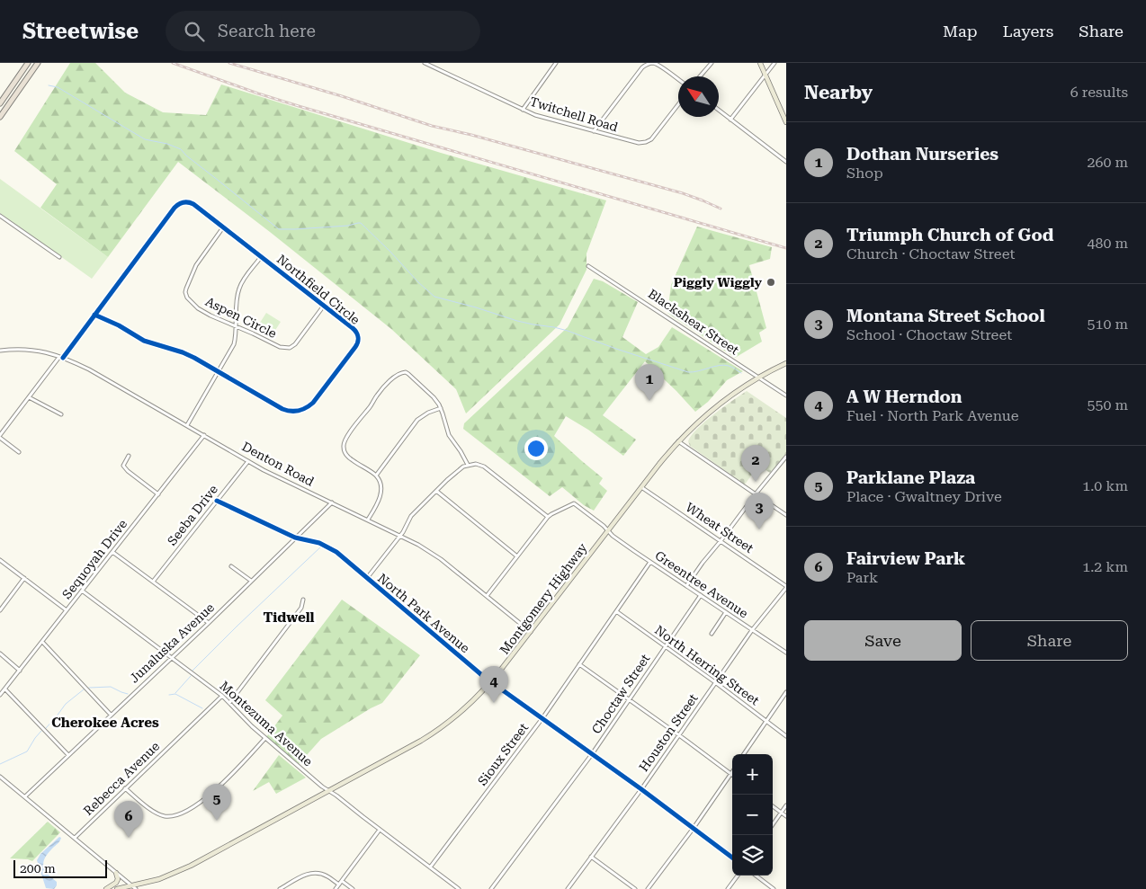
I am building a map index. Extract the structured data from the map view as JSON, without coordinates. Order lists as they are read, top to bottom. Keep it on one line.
{"streets":{"main road":["Montgomery Highway"],"street":["Twitchell Road","Northfield Circle","Aspen Circle","Blackshear Street","Denton Road","Seeba Drive","Wheat Street","Sequoyah Drive","Greentree Avenue","North Park Avenue","Junaluska Avenue","North Herring Street","Choctaw Street","Montezuma Avenue","Houston Street","Sioux Street","Rebecca Avenue"]},"crossings":[["Northfield Circle","Aspen Circle"],["Northfield Circle","Denton Road"],["Blackshear Street","Montgomery Highway"],["Denton Road","Seeba Drive"],["Denton Road","Sequoyah Drive"],["Denton Road","Montgomery Highway"],["Denton Road","Junaluska Avenue"],["Seeba Drive","North Park Avenue"],["Wheat Street","Montgomery Highway"],["Wheat Street","Houston Street"],["Sequoyah Drive","Montezuma Avenue"],["Greentree Avenue","Montgomery Highway"],["Greentree Avenue","Choctaw Street"],["Greentree Avenue","Houston Street"],["Greentree Avenue","Sioux Street"],["Montgomery Highway","North Park Avenue"],["Montgomery Highway","Montezuma Avenue"],["North Park Avenue","Junaluska Avenue"],["North Park Avenue","Choctaw Street"],["North Park Avenue","Houston Street"],["North Park Avenue","Sioux Street"],["Junaluska Avenue","Montezuma Avenue"],["North Herring Street","Choctaw Street"],["North Herring Street","Houston Street"],["North Herring Street","Sioux Street"],["Montezuma Avenue","Sioux Street"],["Montezuma Avenue","Rebecca Avenue"]],"districts":["Tidwell","Cherokee Acres"],"places":["Piggly Wiggly"],"scale_bar":"200 m","north":"top left","page":{"header":"Streetwise","search":"Search here","nav":["Map","Layers","Share"],"heading":["Nearby","6 results"],"list":[{"mark":"1","name":"Dothan Nurseries","note":"Shop","value":"260 m"},{"mark":"2","name":"Triumph Church of God","note":"Church · Choctaw Street","value":"480 m"},{"mark":"3","name":"Montana Street School","note":"School · Choctaw Street","value":"510 m"},{"mark":"4","name":"A W Herndon","note":"Fuel · North Park Avenue","value":"550 m"},{"mark":"5","name":"Parklane Plaza","note":"Place · Gwaltney Drive","value":"1.0 km"},{"mark":"6","name":"Fairview Park","note":"Park","value":"1.2 km"}],"pins":["1","2","3","4","5","6"],"buttons":["Save","Share"],"map_buttons":["+","−"],"scale":"200 m"}}
